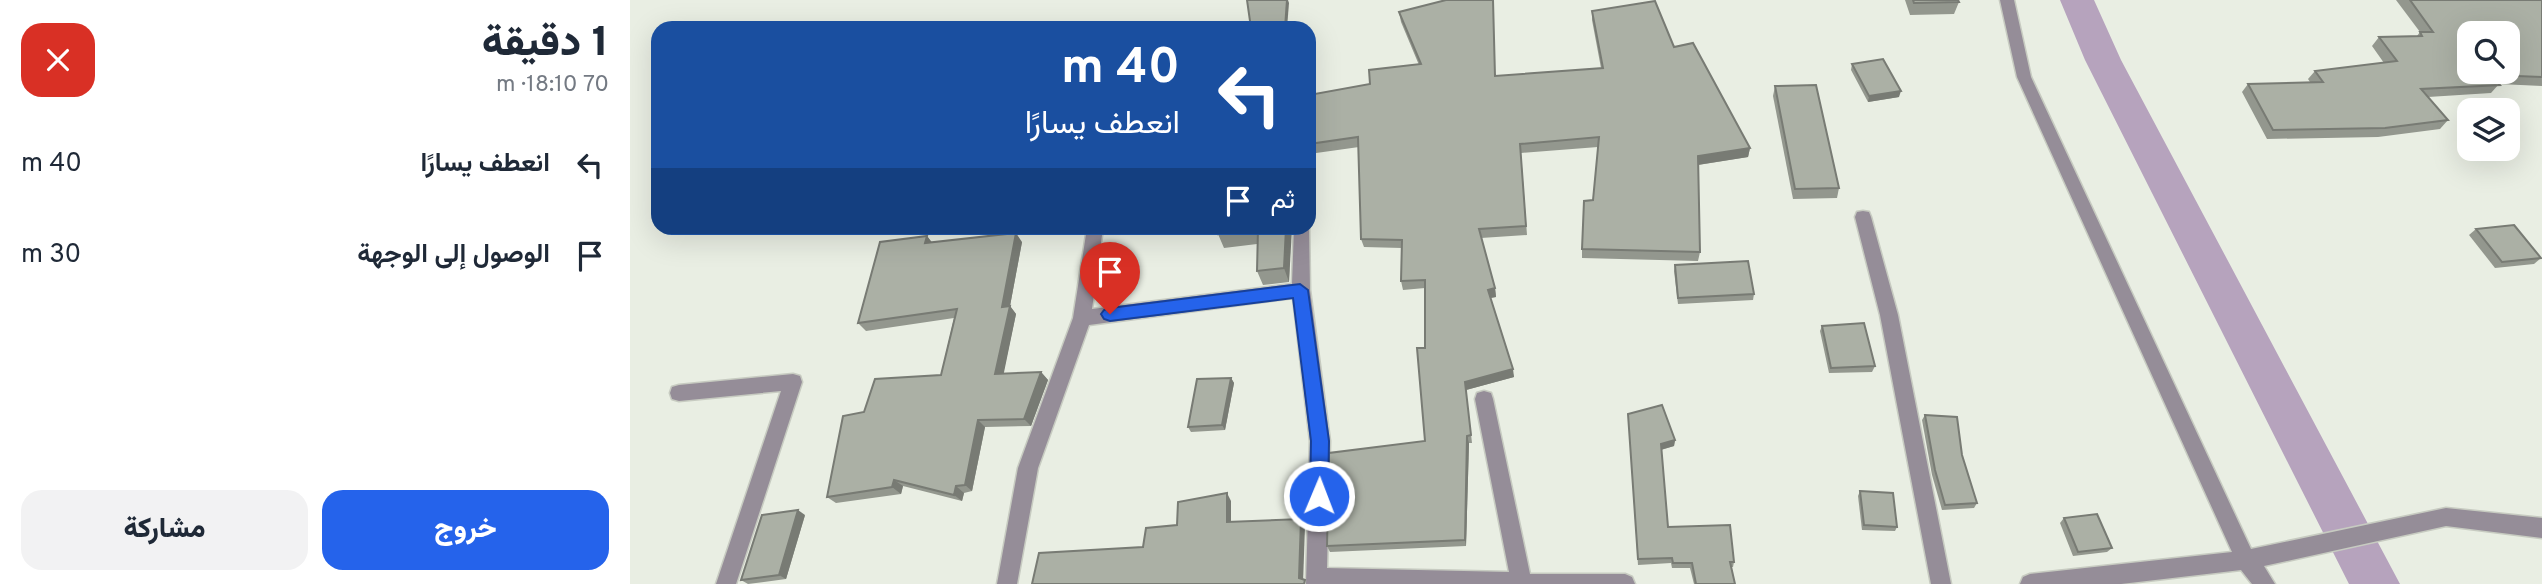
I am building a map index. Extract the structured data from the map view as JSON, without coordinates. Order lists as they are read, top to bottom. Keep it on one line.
{"page":{"heading":["1 دقيقة","70 m · 18:10"],"turn":["40 m","انعطف يسارًا"],"list":[{"name":"انعطف يسارًا","value":"40 m"},{"name":"الوصول إلى الوجهة","value":"30 m"}],"then":"ثم","buttons":["خروج","مشاركة"]}}
